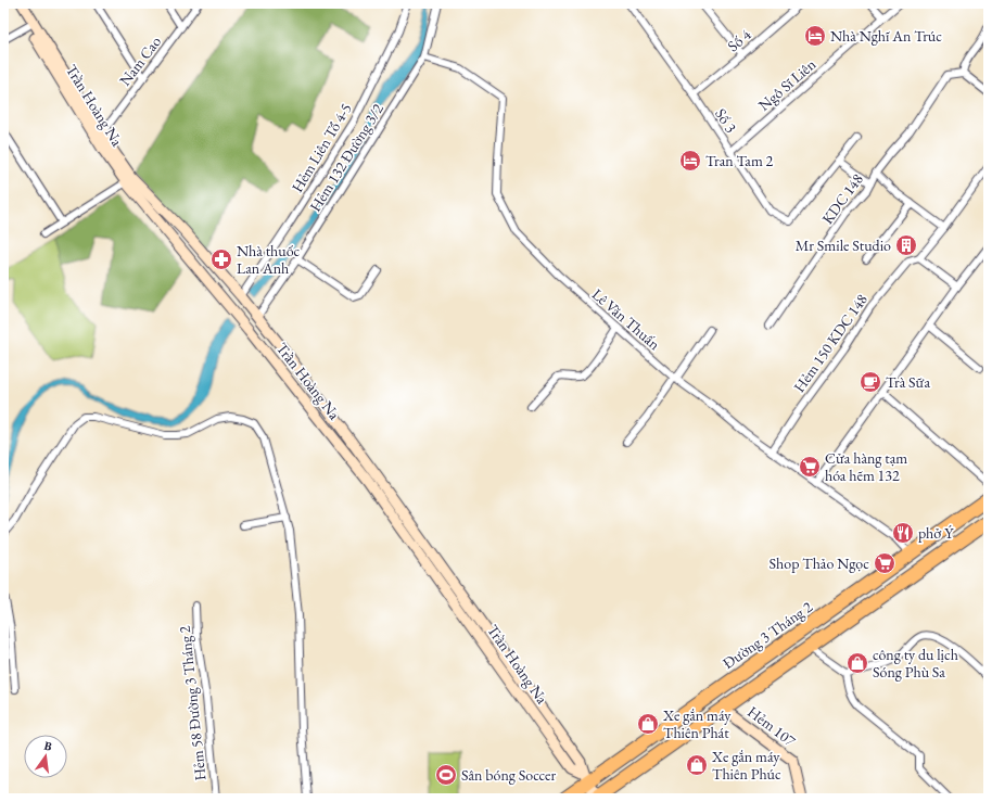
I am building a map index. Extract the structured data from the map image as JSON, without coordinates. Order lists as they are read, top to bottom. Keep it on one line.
{"streets":{"highway":["Đường 3 Tháng 2"],"main road":["Trần Hoàng Na","Hẻm 107"],"street":["Số 4","Nam Cao","Ngô Sĩ Liên","Số 3","Hẻm Liên Tổ 4-5","Hẻm 132 Đường 3/2","KDC 148","Lê Văn Thuấn","Hẻm 150 KDC 148","Hẻm 58 Đường 3 Tháng 2"]},"crossings":[["Số 4","Số 3"],["Nam Cao","Trần Hoàng Na"],["Ngô Sĩ Liên","Số 3"],["Trần Hoàng Na","Hẻm Liên Tổ 4-5"],["Trần Hoàng Na","Hẻm 132 Đường 3/2"],["Trần Hoàng Na","Đường 3 Tháng 2"],["Hẻm 132 Đường 3/2","Lê Văn Thuấn"],["Lê Văn Thuấn","Hẻm 150 KDC 148"],["Lê Văn Thuấn","Đường 3 Tháng 2"]],"places":{"hotel":["Nhà Nghĩ An Trúc","Tran Tam 2"],"building":["Mr Smile Studio"],"pharmacy":["Nhà thuốc Lan Anh"],"cafe":["Trà Sữa"],"supermarket":["Cửa hàng tạm hóa hẽm 132","Shop Thảo Ngọc"],"restaurant":["phở Ý"],"shop":["công ty du lịch Sóng Phù Sa","Xe gắn máy Thiên Phát","Xe gắn máy Thiên Phúc"],"sports":["Sân bóng Soccer"]},"north":"top"}
